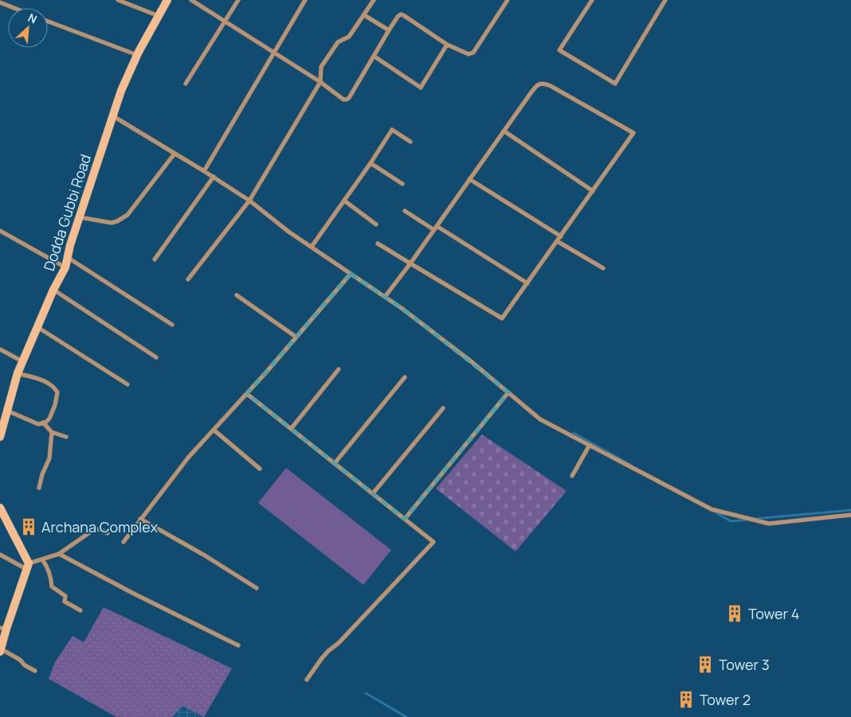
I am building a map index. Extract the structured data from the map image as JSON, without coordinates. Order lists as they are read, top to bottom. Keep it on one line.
{"streets":{"main road":["Dodda Gubbi Road"]},"places":{"building":["Archana Complex","Tower 4","Tower 3","Tower 2"]},"north":"top right"}
